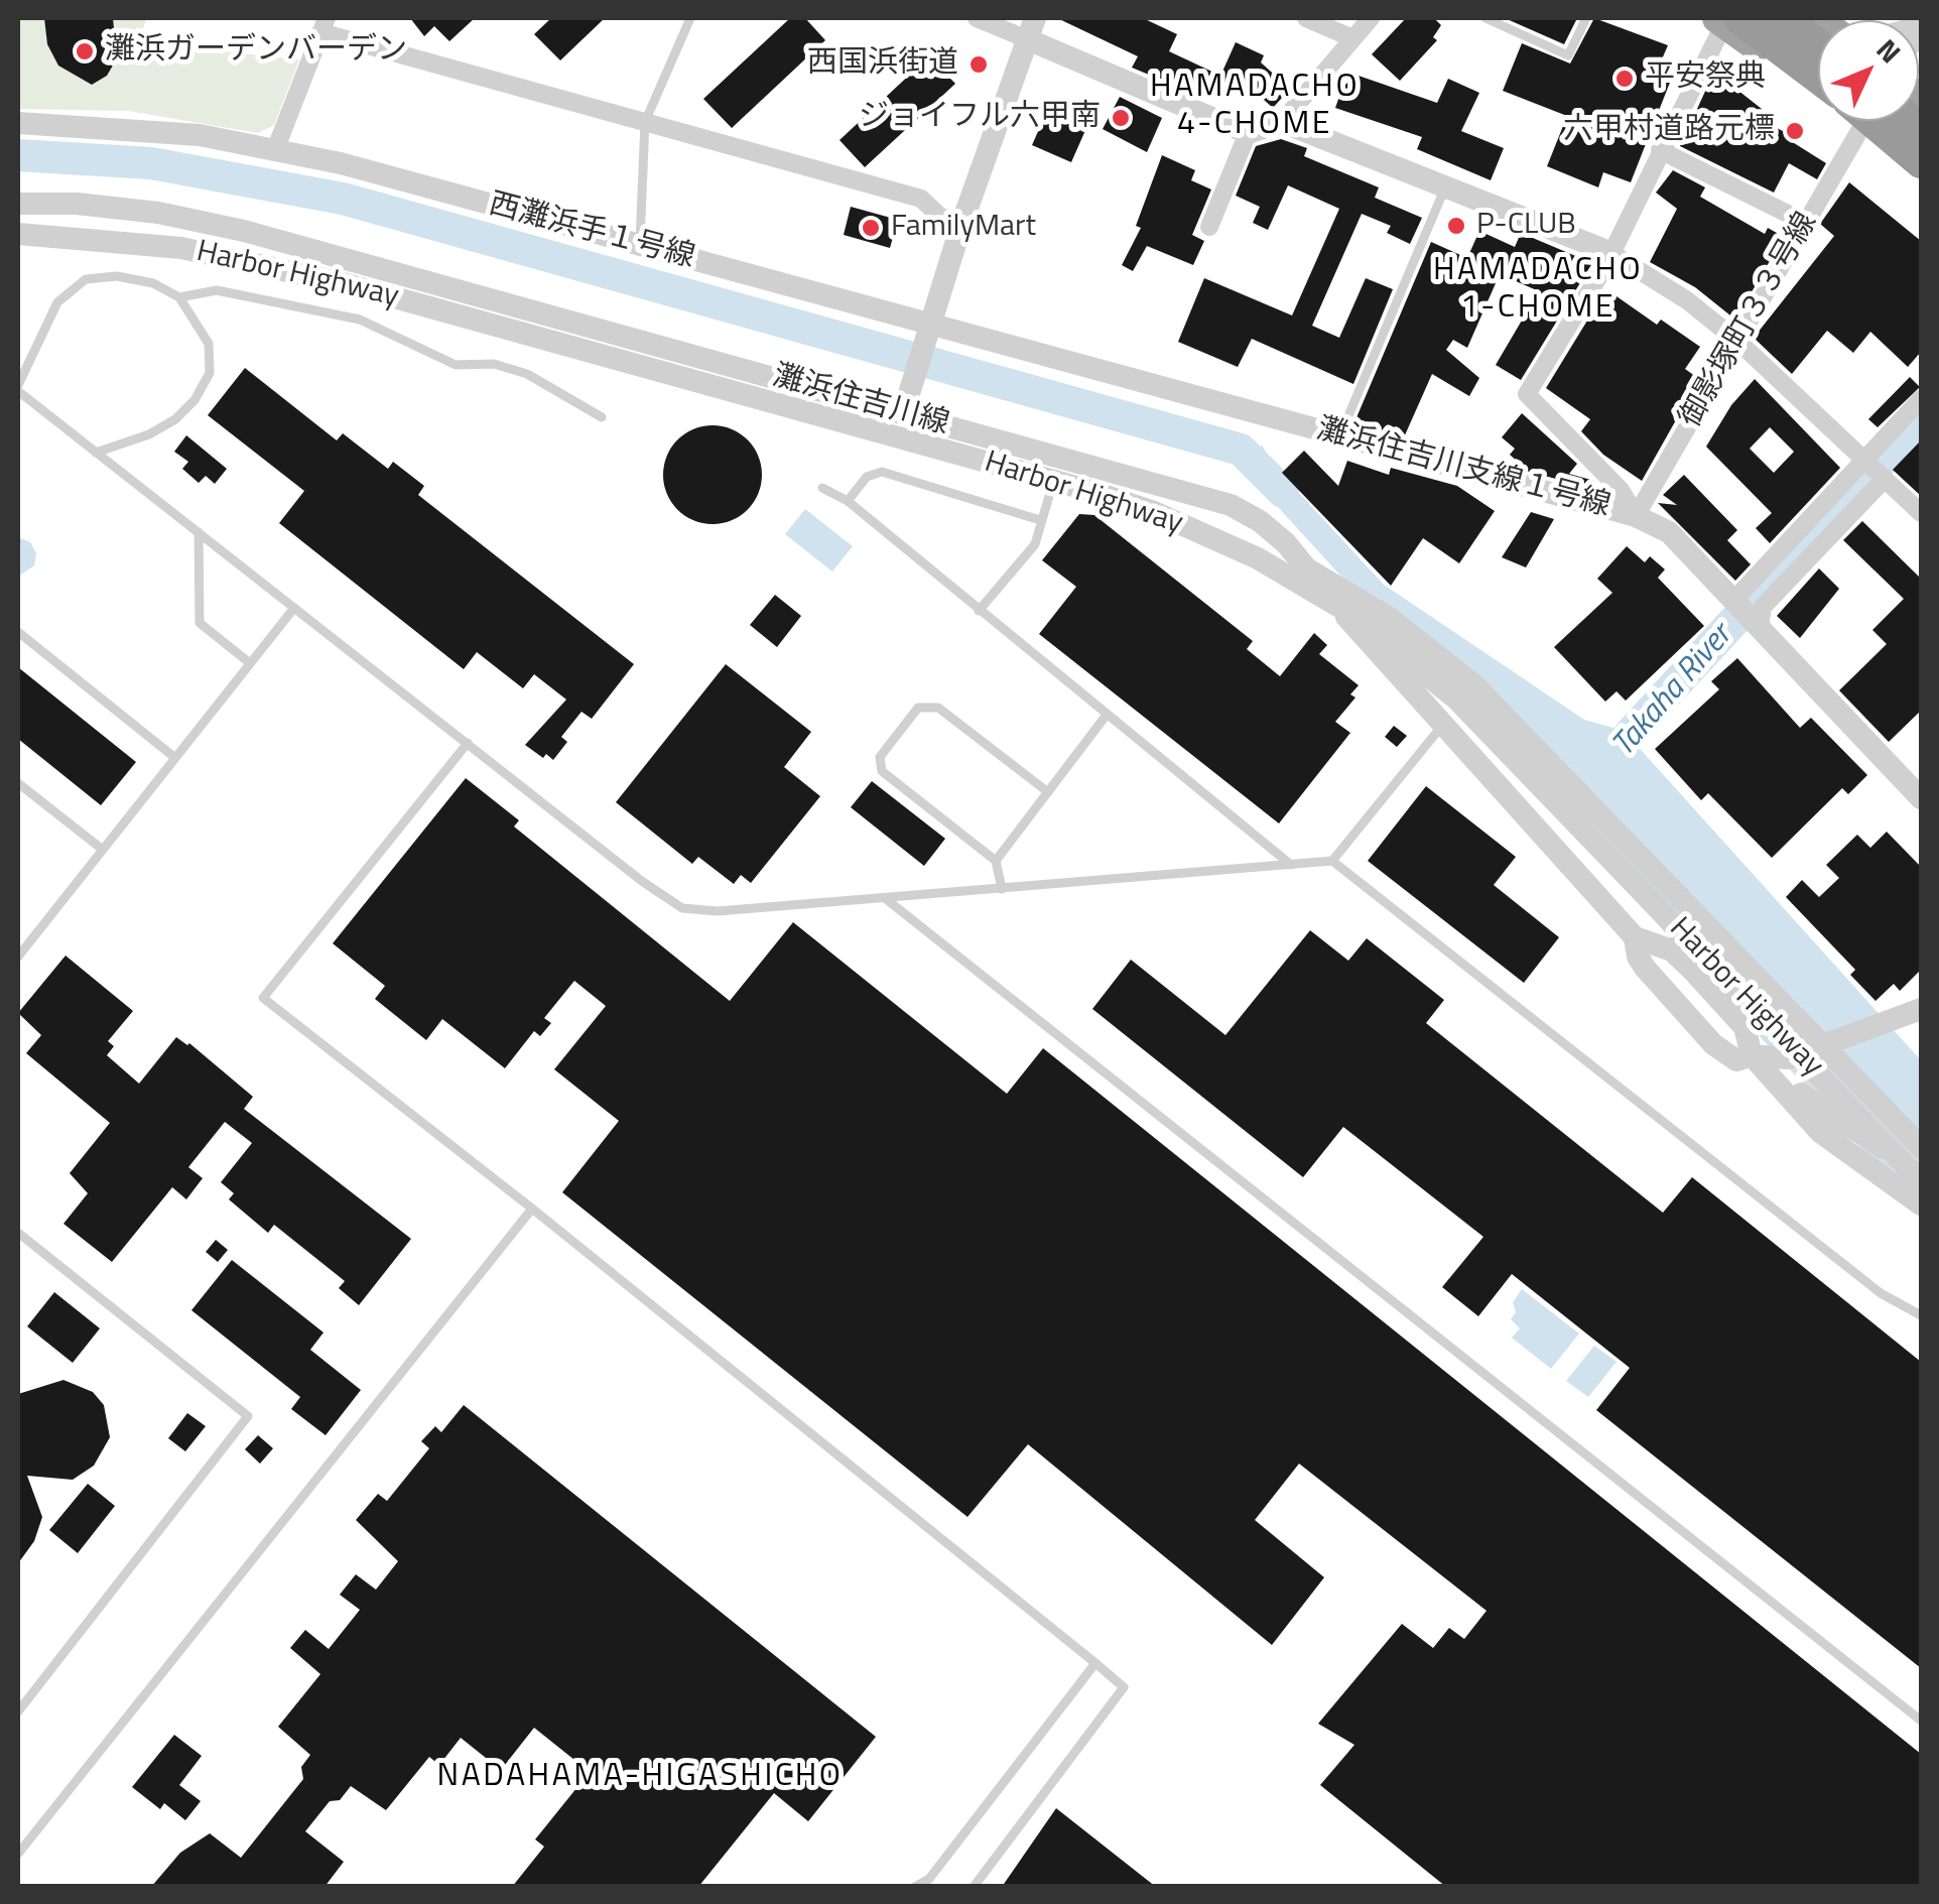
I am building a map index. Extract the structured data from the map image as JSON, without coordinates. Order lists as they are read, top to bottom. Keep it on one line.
{"streets":{"street":["西灘浜手１号線","Harbor Highway","御影塚町３３号線","灘浜住吉川線","灘浜住吉川支線１号線"]},"crossings":[["西灘浜手１号線","灘浜住吉川支線１号線"],["御影塚町３３号線","灘浜住吉川支線１号線"]],"districts":["HAMADACHO 4-CHOME","HAMADACHO 1-CHOME","NADAHAMA-HIGASHICHO"],"water":["Takaha River"],"places":["灘浜ガーデンバーデン","西国浜街道","平安祭典","ジョイフル六甲南","六甲村道路元標","P-CLUB","FamilyMart"],"north":"top right"}
